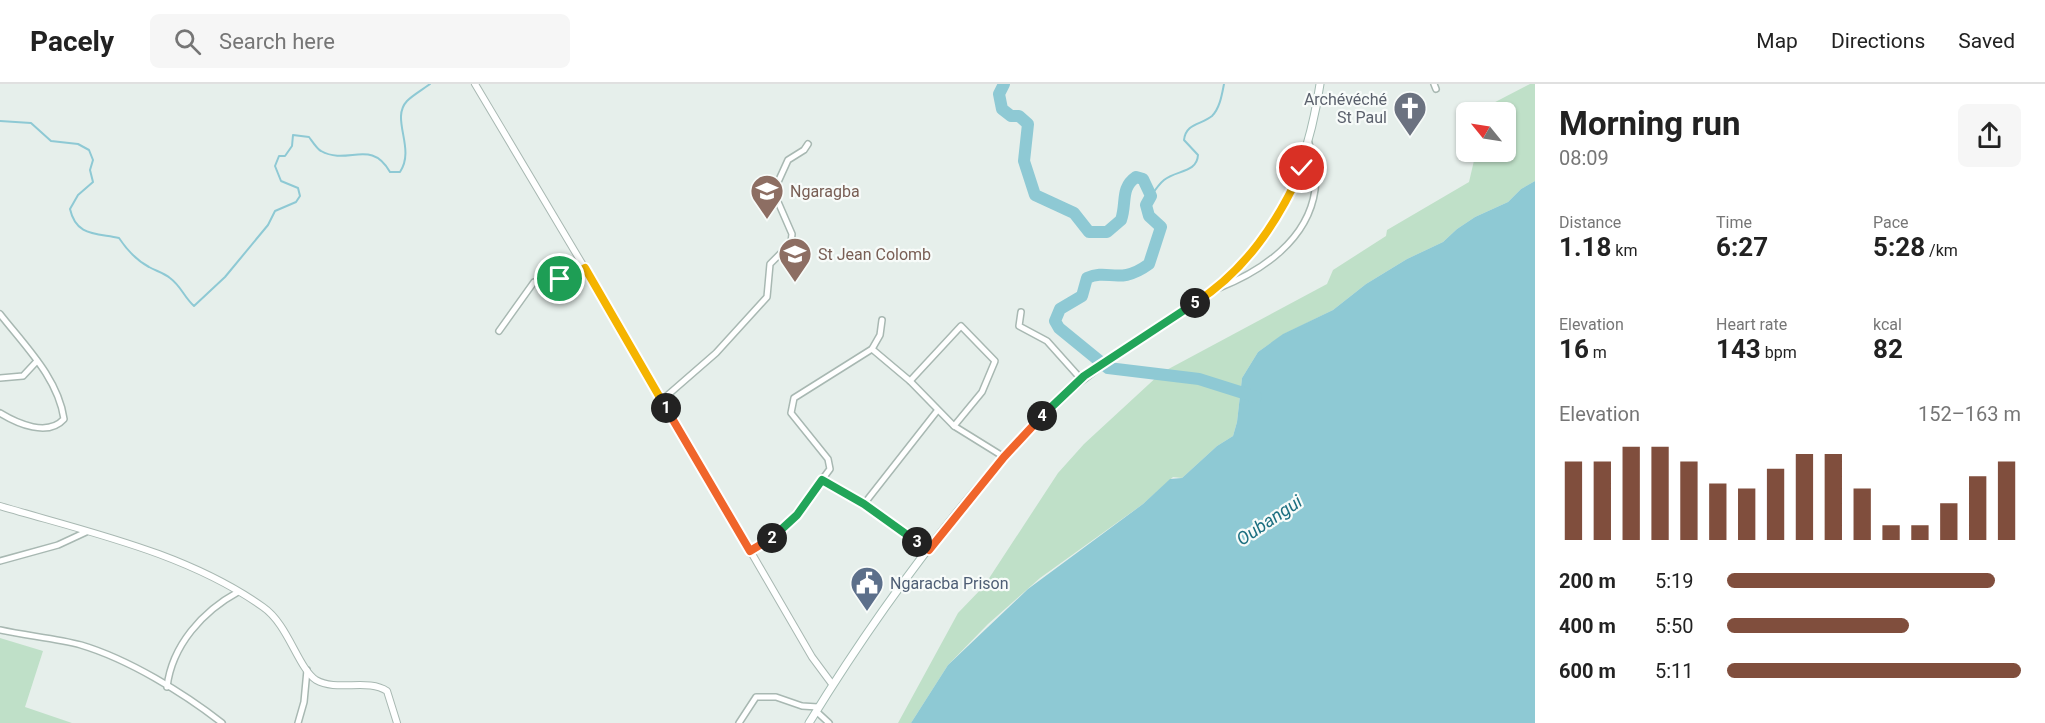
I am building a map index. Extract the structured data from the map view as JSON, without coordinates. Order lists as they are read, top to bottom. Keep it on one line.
{"water":["Oubangui"],"places":{"church":["Archévéché St Paul"],"school or university":["Ngaragba","St Jean Colomb"],"public building":["Ngaracba Prison"]},"north":"top left","page":{"header":"Pacely","search":"Search here","nav":["Map","Directions","Saved"],"heading":["Morning run","08:09"],"stats":[["Distance","1.18 km"],["Time","6:27"],["Pace","5:28 /km"],["Elevation","16 m"],["Heart rate","143 bpm"],["kcal","82"]],"pins":["5","1","4","2","3"],"chart":["Elevation","152–163 m"],"list":[{"name":"200 m","note":"5:19"},{"name":"400 m","note":"5:50"},{"name":"600 m","note":"5:11"}]}}
